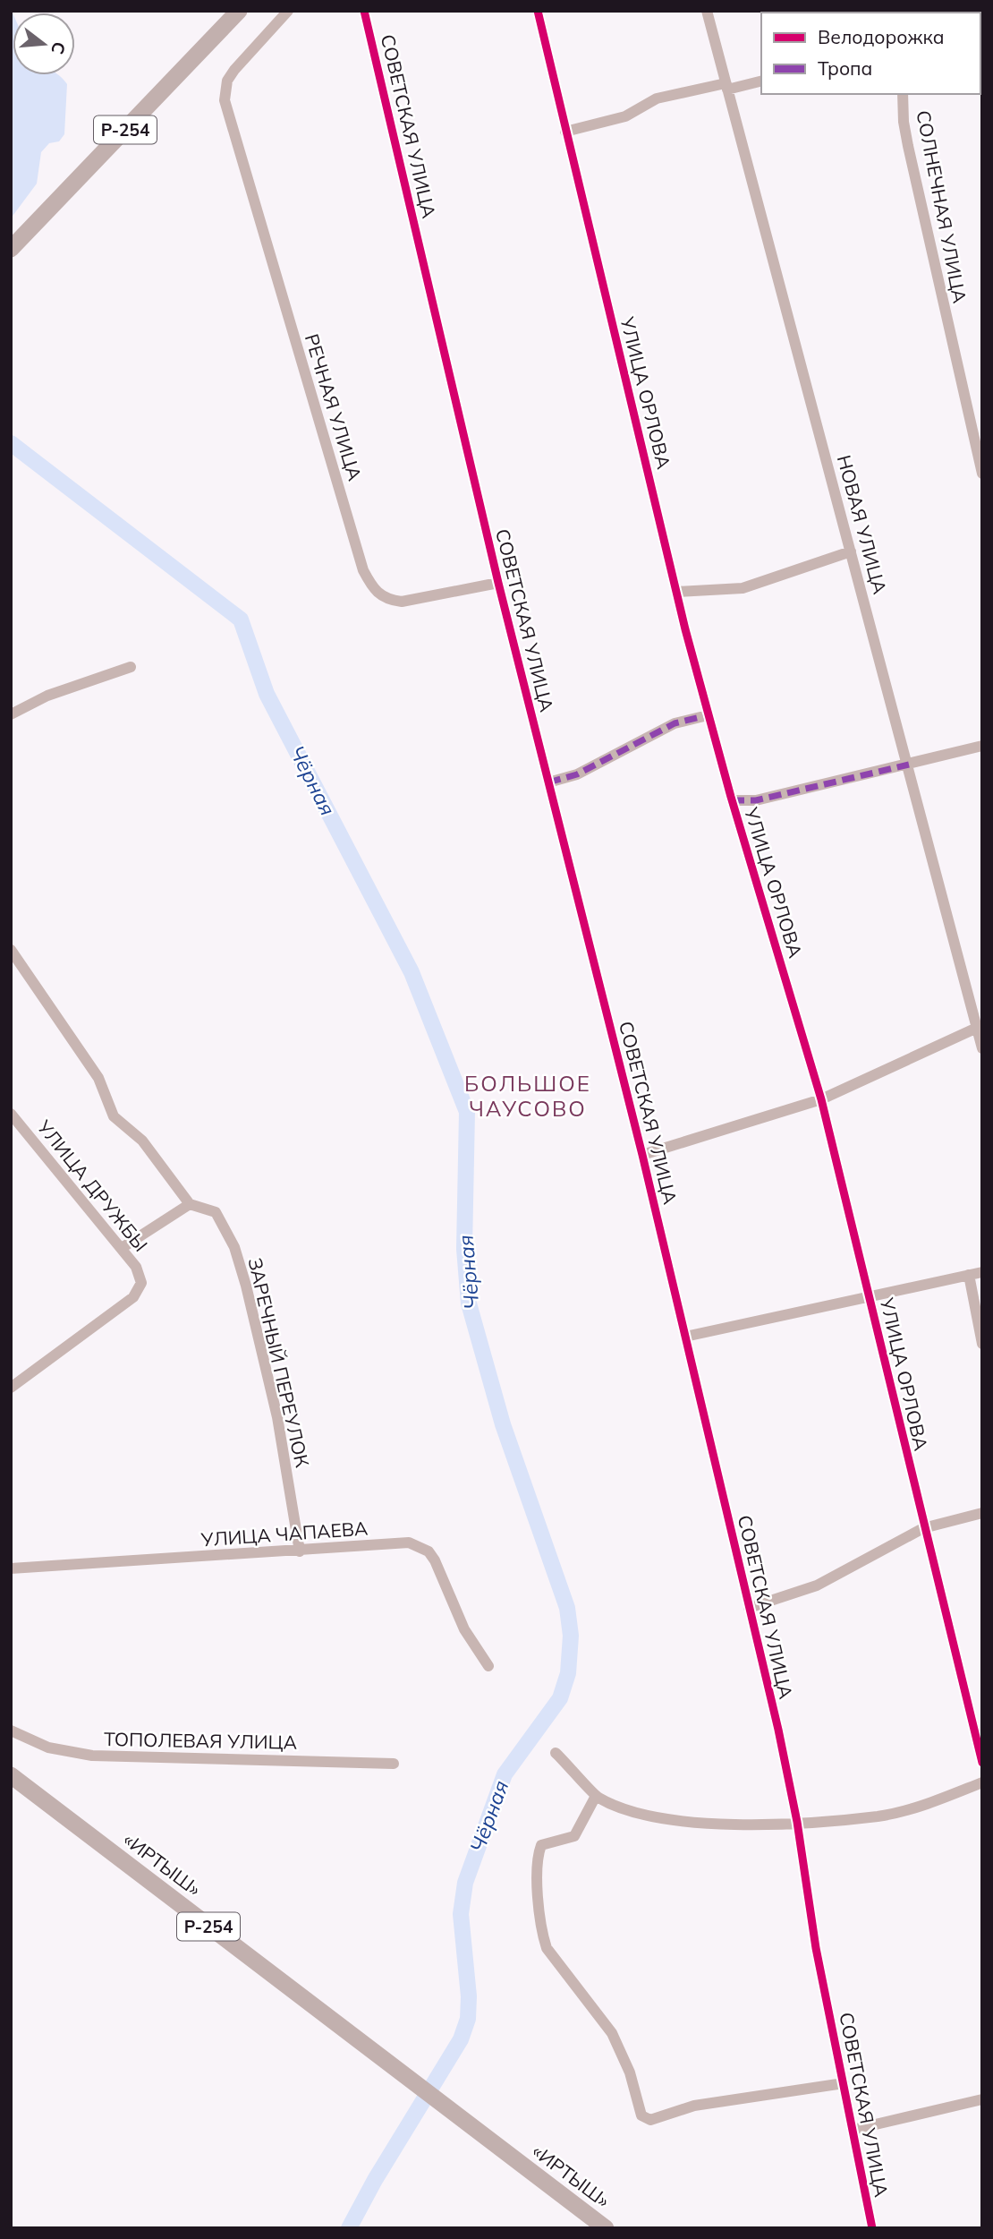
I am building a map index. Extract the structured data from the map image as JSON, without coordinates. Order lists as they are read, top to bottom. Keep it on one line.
{"streets":{"highway":["Р-254","«ИРТЫШ»"],"street":["СОВЕТСКАЯ УЛИЦА","СОЛНЕЧНАЯ УЛИЦА","УЛИЦА ОРЛОВА","РЕЧНАЯ УЛИЦА","НОВАЯ УЛИЦА","УЛИЦА ДРУЖБЫ","ЗАРЕЧНЫЙ ПЕРЕУЛОК","УЛИЦА ЧАПАЕВА","ТОПОЛЕВАЯ УЛИЦА"]},"crossings":[["СОВЕТСКАЯ УЛИЦА","РЕЧНАЯ УЛИЦА"],["ЗАРЕЧНЫЙ ПЕРЕУЛОК","УЛИЦА ЧАПАЕВА"]],"districts":["БОЛЬШОЕ ЧАУСОВО"],"water":["Чёрная"],"legend":["Велодорожка","Тропа"],"north":"right"}
